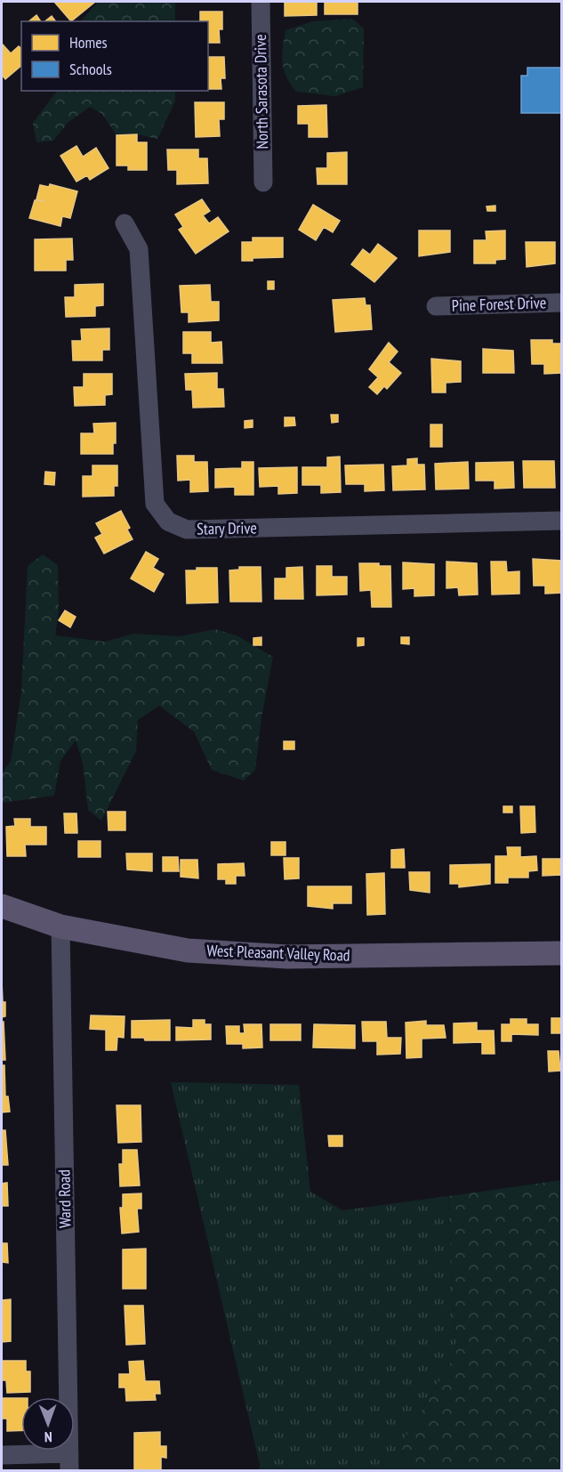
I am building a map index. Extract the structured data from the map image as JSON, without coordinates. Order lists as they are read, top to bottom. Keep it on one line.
{"streets":{"main road":["West Pleasant Valley Road"],"street":["North Sarasota Drive","Pine Forest Drive","Stary Drive","Ward Road"]},"crossings":[["West Pleasant Valley Road","Ward Road"]],"legend":["Homes","Schools"],"north":"bottom"}
